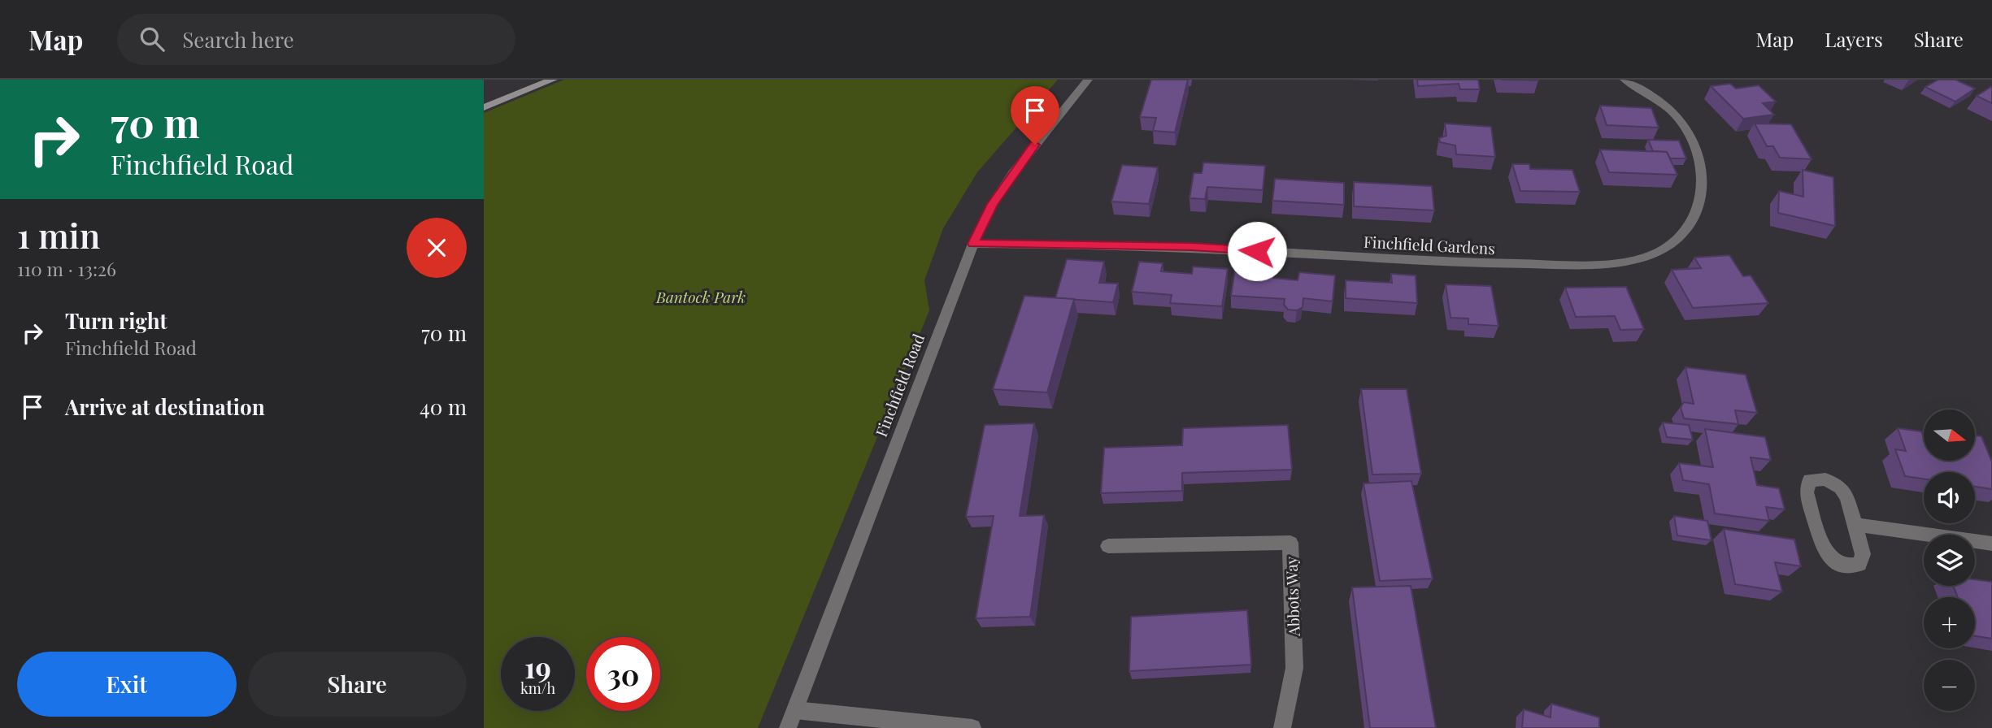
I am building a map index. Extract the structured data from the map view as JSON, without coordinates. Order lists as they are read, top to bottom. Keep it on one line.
{"streets":{"street":["Finchfield Gardens","Finchfield Road","Abbots Way"]},"crossings":[["Finchfield Gardens","Finchfield Road"]],"parks":["Bantock Park"],"north":"right","page":{"header":"Map","search":"Search here","nav":["Map","Layers","Share"],"turn":["70 m","Finchfield Road"],"heading":["1 min","110 m · 13:26"],"list":[{"name":"Turn right","note":"Finchfield Road","value":"70 m"},{"name":"Arrive at destination","value":"40 m"}],"map_buttons":["+","−"],"speed":"19 km/h","limit":"30","buttons":["Exit","Share"]}}
